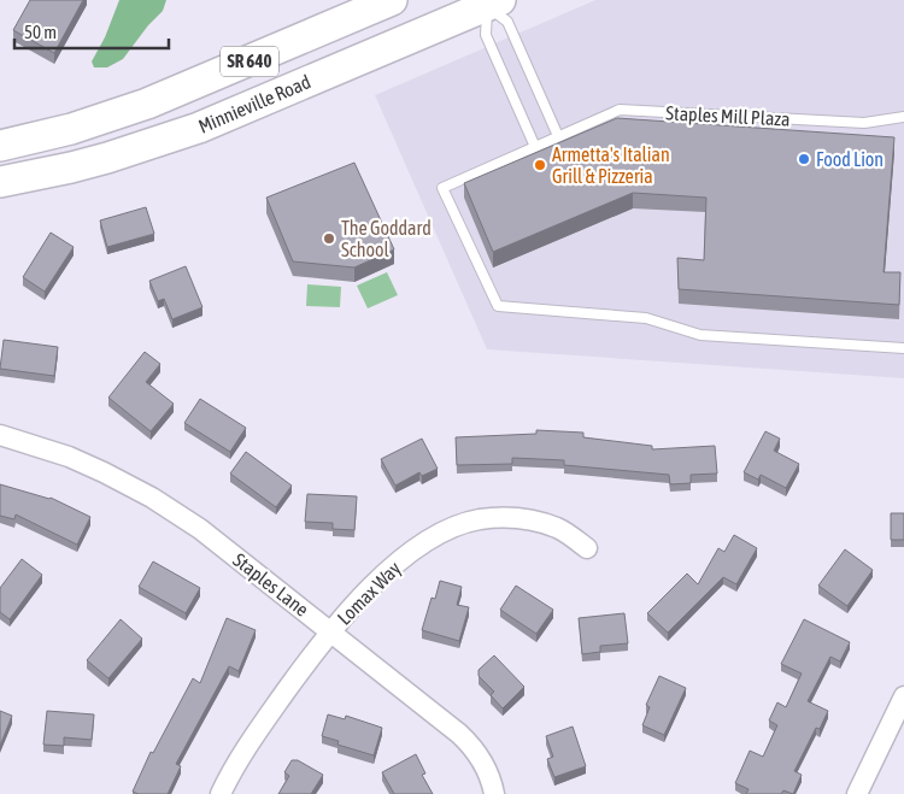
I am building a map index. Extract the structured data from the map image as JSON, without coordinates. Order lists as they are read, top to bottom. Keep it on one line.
{"streets":{"main road":["SR 640","Minnieville Road"],"street":["Staples Lane","Lomax Way"],"lane":["Staples Mill Plaza"]},"crossings":[["Staples Lane","Lomax Way"]],"places":["Food Lion","Armetta's Italian Grill & Pizzeria","The Goddard School"],"scale_bar":"50 m"}
